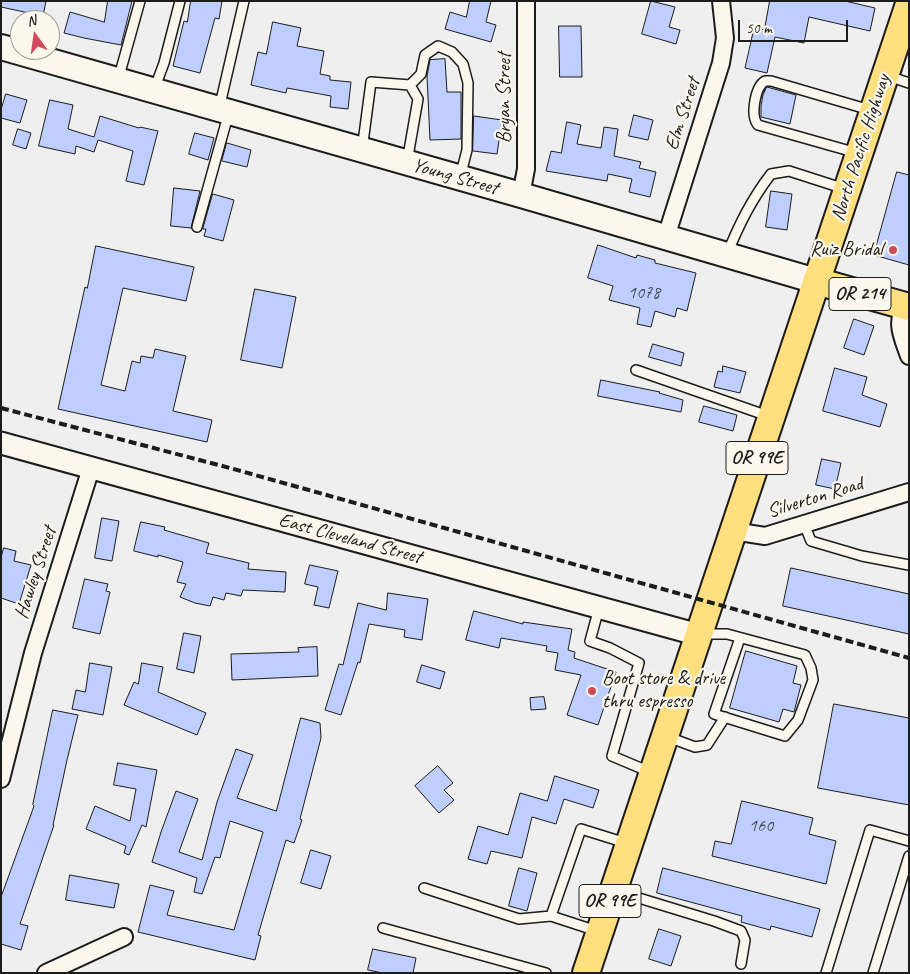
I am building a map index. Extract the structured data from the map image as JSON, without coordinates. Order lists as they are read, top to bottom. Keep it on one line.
{"streets":{"main road":["North Pacific Highway","Young Street","OR 214","OR 99E"],"street":["Bryan Street","Elm Street","Silverton Road","East Cleveland Street","Hawley Street"]},"crossings":[["Bryan Street","Young Street"],["Elm Street","Young Street"],["North Pacific Highway","Young Street"],["North Pacific Highway","OR 99E"],["North Pacific Highway","Silverton Road"],["North Pacific Highway","East Cleveland Street"],["OR 99E","East Cleveland Street"],["East Cleveland Street","Hawley Street"]],"places":["Ruiz Bridal","Boot store & drive thru espresso"],"house_numbers":["1078","160"],"scale_bar":"50 m","north":"top"}
